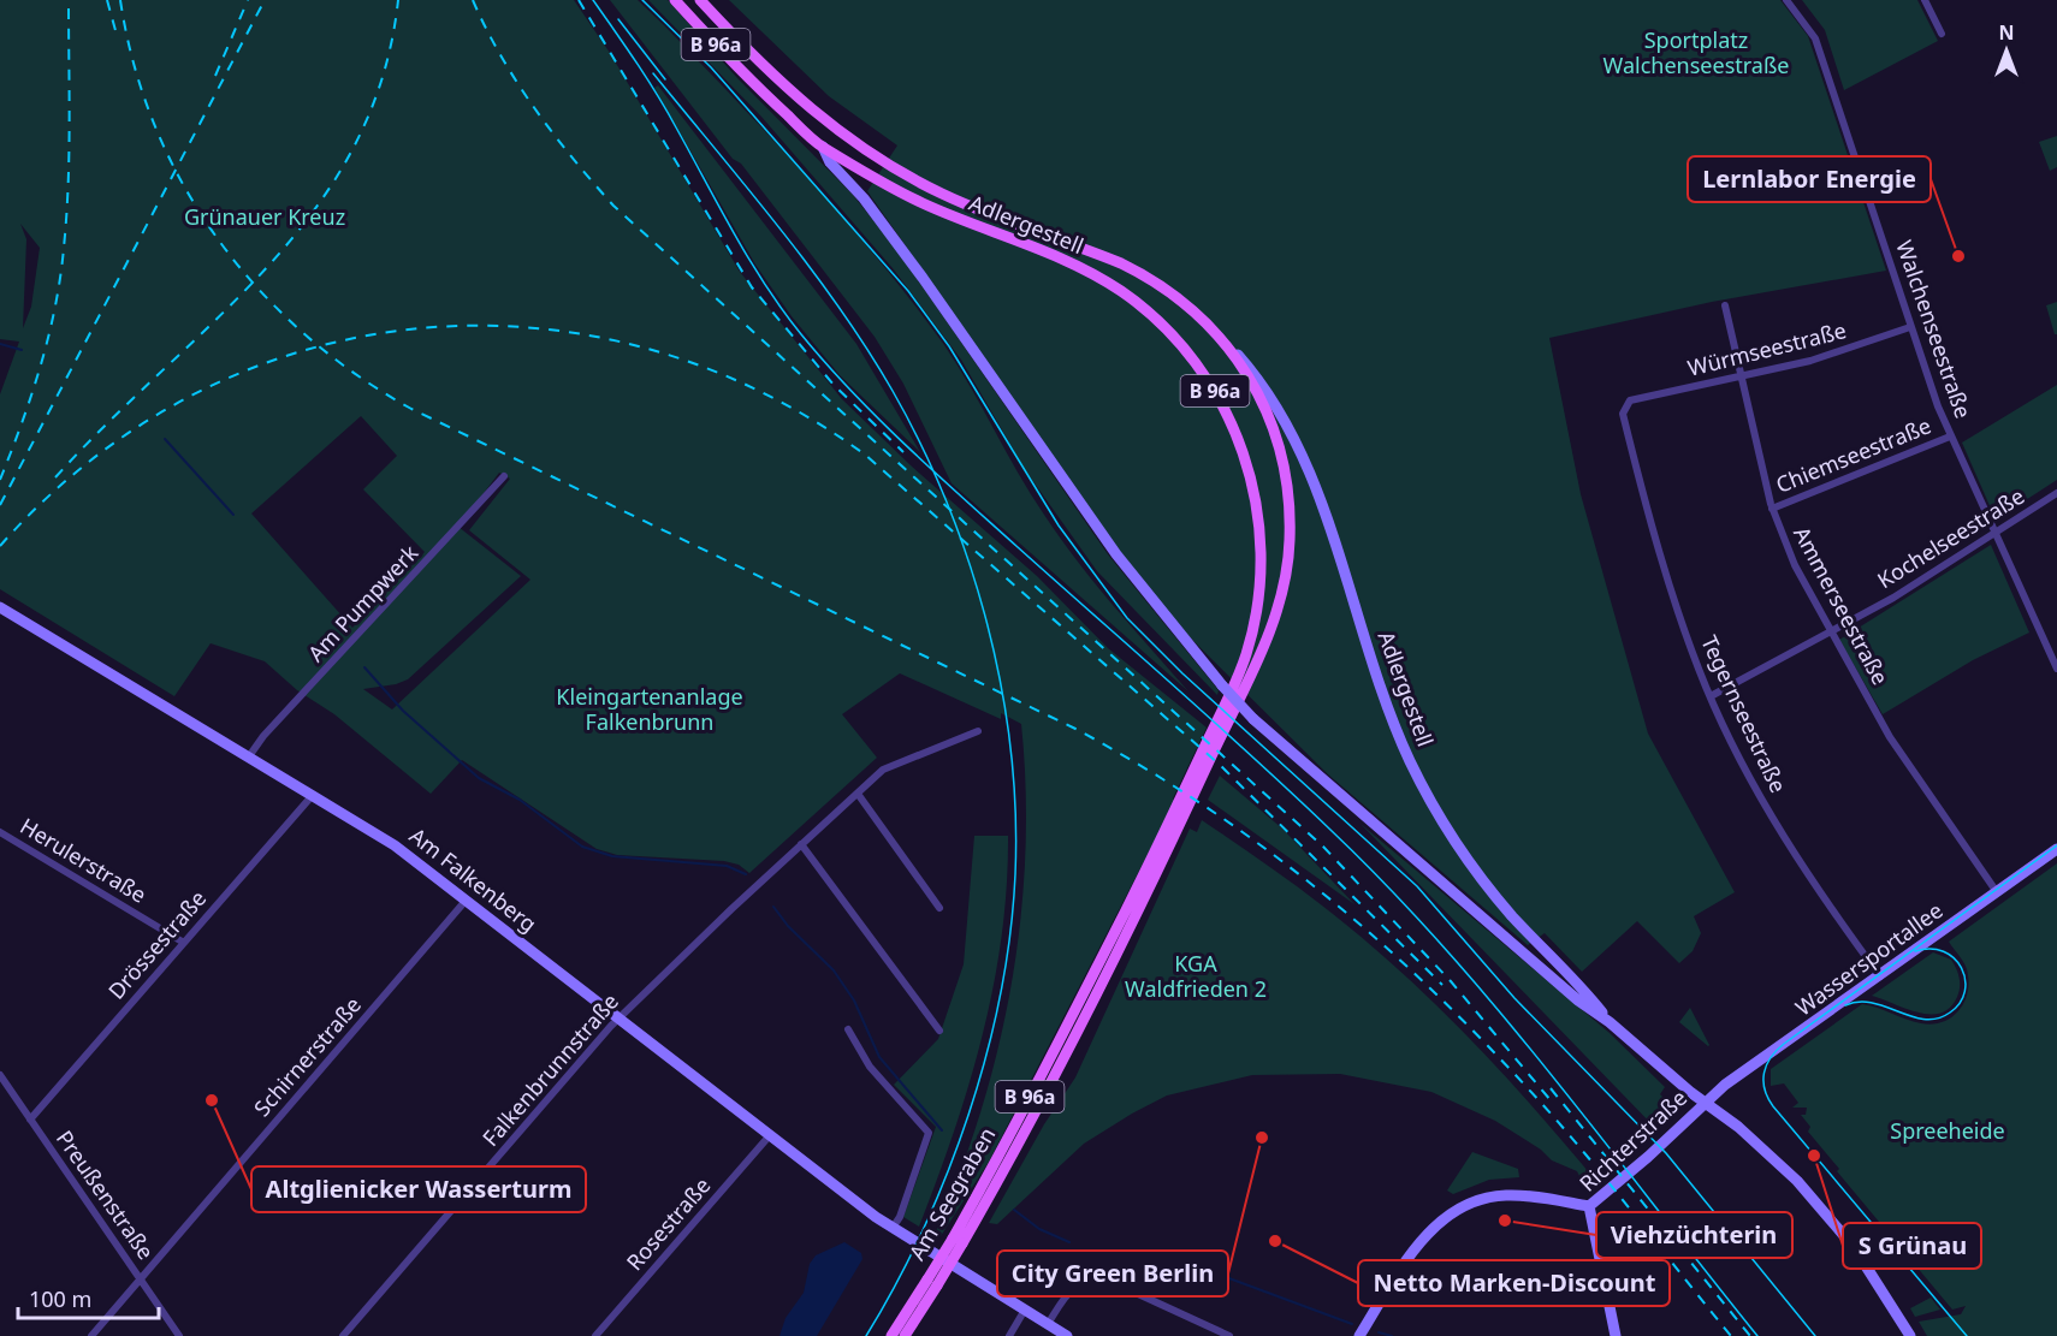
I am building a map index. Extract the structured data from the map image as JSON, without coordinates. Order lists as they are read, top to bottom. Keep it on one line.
{"streets":{"main road":["B 96a","Adlergestell","Am Falkenberg","Wassersportallee","Richterstraße","Am Seegraben"],"street":["Walchenseestraße","Würmseestraße","Chiemseestraße","Kochelseestraße","Am Pumpwerk","Ammerseestraße","Tegernseestraße","Herulerstraße","Drössestraße","Schirnerstraße","Falkenbrunnstraße","Preußenstraße","Rosestraße"]},"crossings":[["Adlergestell","Wassersportallee"],["Adlergestell","Richterstraße"],["Adlergestell","Am Seegraben"],["Walchenseestraße","Würmseestraße"],["Walchenseestraße","Chiemseestraße"],["Walchenseestraße","Kochelseestraße"],["Würmseestraße","Ammerseestraße"],["Würmseestraße","Tegernseestraße"],["Chiemseestraße","Ammerseestraße"],["Kochelseestraße","Ammerseestraße"],["Kochelseestraße","Tegernseestraße"],["Am Pumpwerk","Am Falkenberg"],["Ammerseestraße","Wassersportallee"],["Tegernseestraße","Wassersportallee"],["Herulerstraße","Drössestraße"],["Am Falkenberg","Drössestraße"],["Am Falkenberg","Schirnerstraße"],["Am Falkenberg","Falkenbrunnstraße"],["Am Falkenberg","Rosestraße"],["Drössestraße","Preußenstraße"],["Wassersportallee","Richterstraße"],["Schirnerstraße","Preußenstraße"]],"parks":["Sportplatz Walchenseestraße","Grünauer Kreuz","Kleingartenanlage Falkenbrunn","KGA Waldfrieden 2","Spreeheide"],"places":["Lernlabor Energie","Altglienicker Wasserturm","City Green Berlin","S Grünau","Viehzüchterin","Netto Marken-Discount"],"scale_bar":"100 m","north":"top"}
